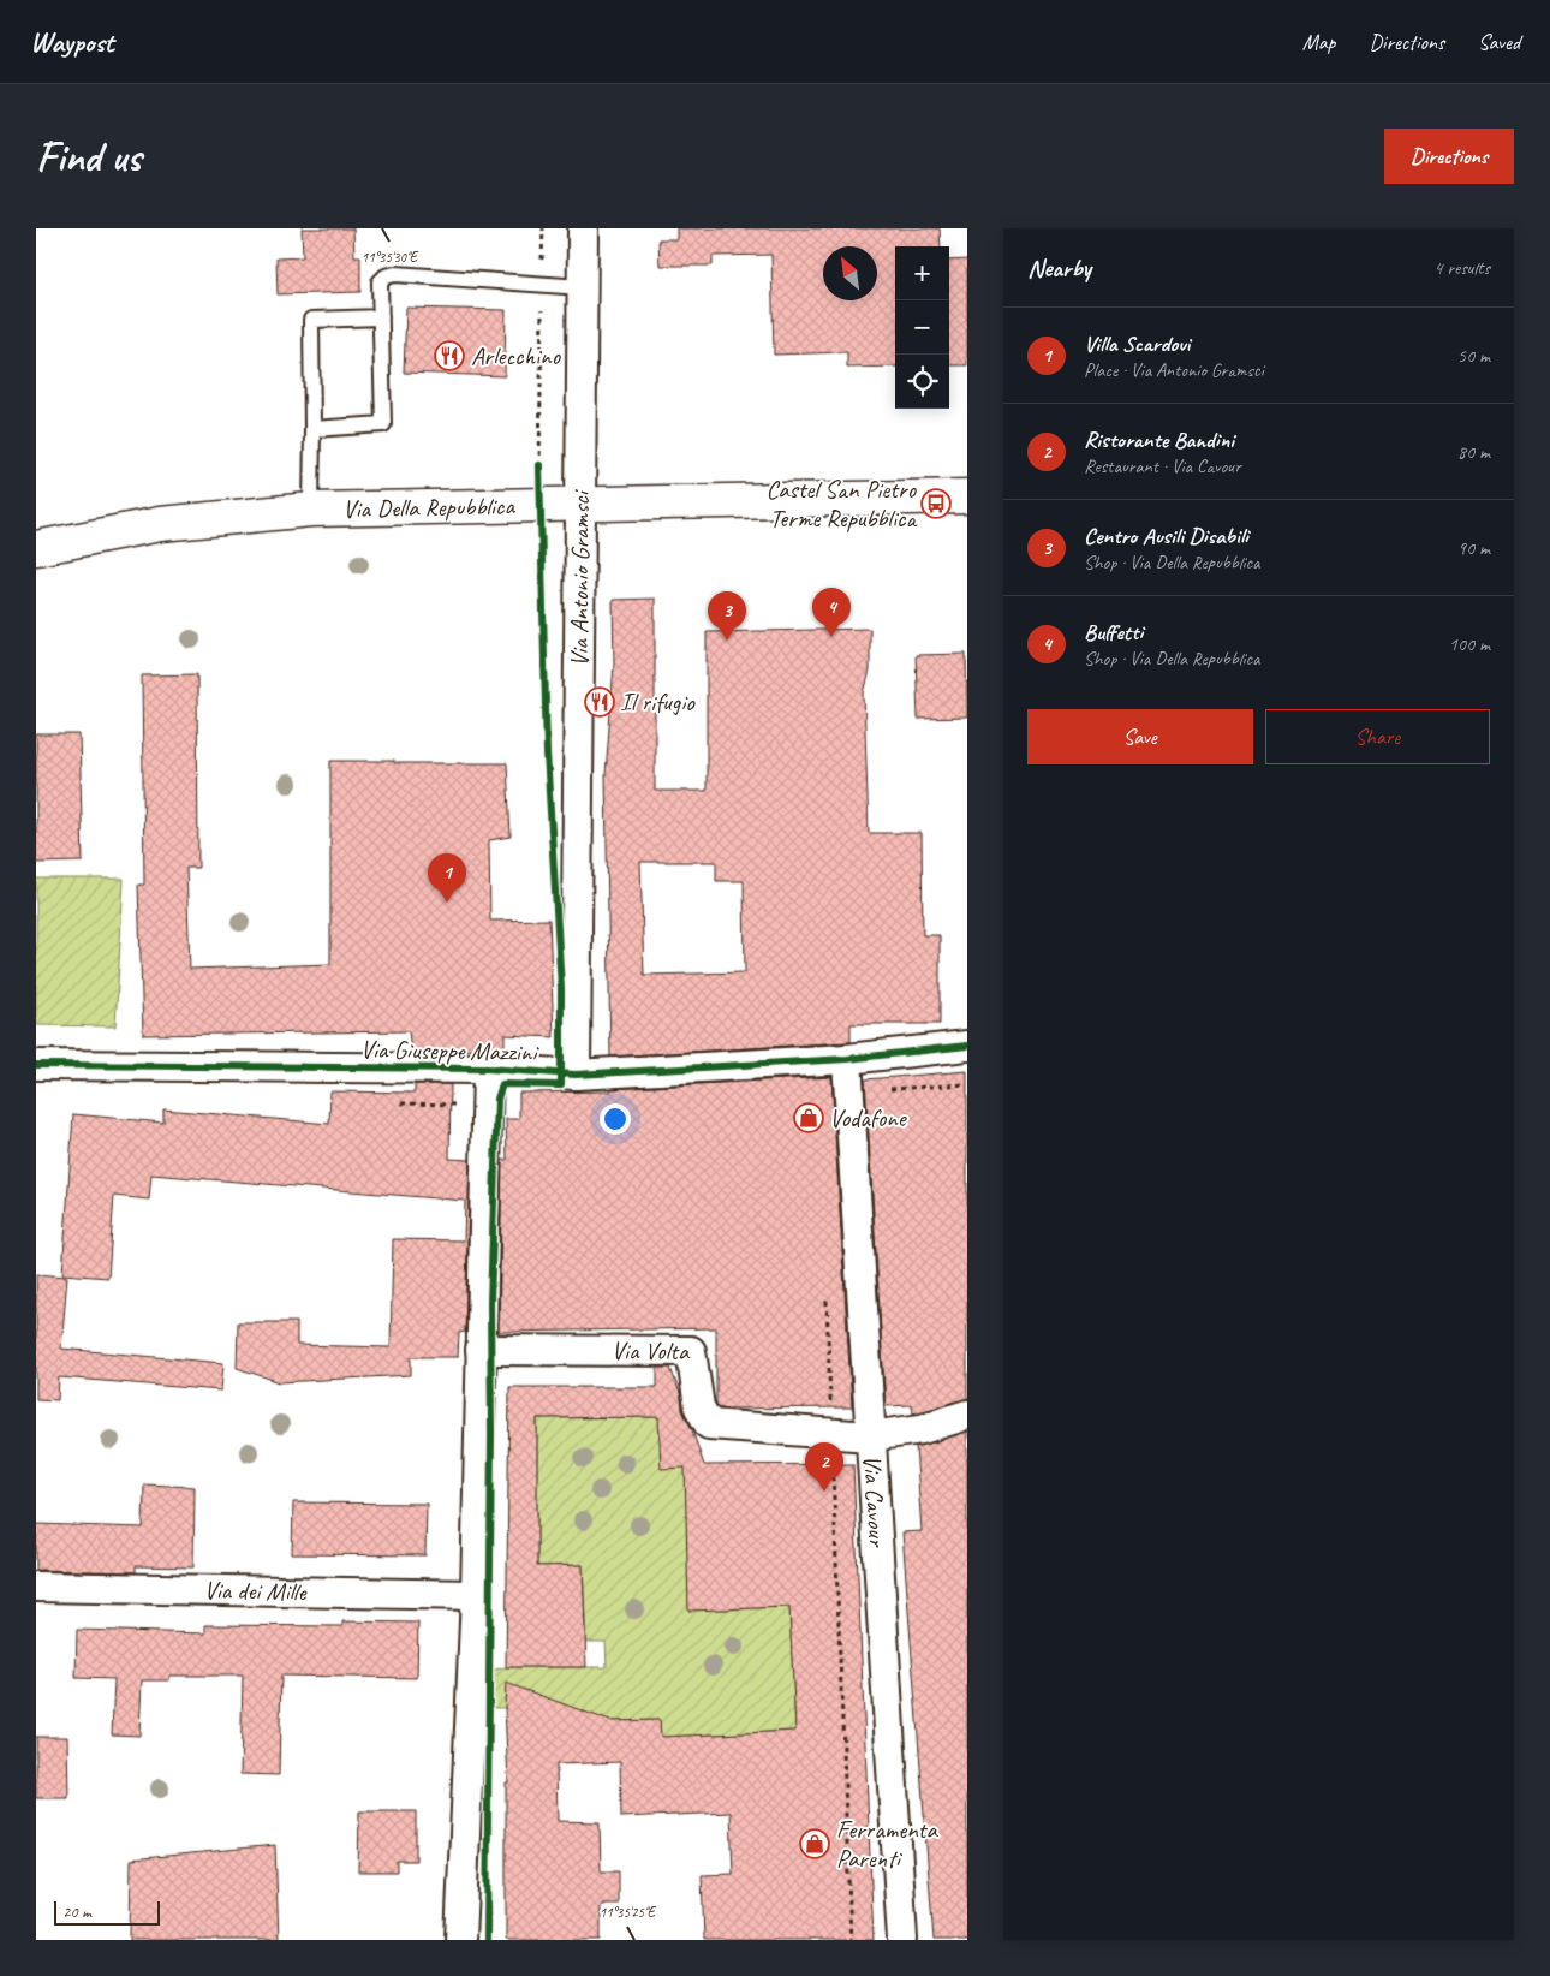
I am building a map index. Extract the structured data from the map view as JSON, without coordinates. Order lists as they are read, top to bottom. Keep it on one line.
{"streets":{"main road":["Via Della Repubblica"],"street":["Via Antonio Gramsci","Via Giuseppe Mazzini","Via Volta","Via Cavour","Via dei Mille"]},"crossings":[["Via Della Repubblica","Via Antonio Gramsci"],["Via Antonio Gramsci","Via Giuseppe Mazzini"],["Via Giuseppe Mazzini","Via Cavour"],["Via Volta","Via Cavour"]],"places":{"restaurant":["Arlecchino","Il rifugio"],"bus stop":["Castel San Pietro Terme Repubblica"],"shop":["Vodafone","Ferramenta Parenti"]},"scale_bar":"20 m","north":"top left","page":{"header":"Waypost","nav":["Map","Directions","Saved"],"buttons":["Directions",["Save","Share"]],"title":"Find us","heading":["Nearby","4 results"],"map_buttons":["+","−"],"list":[{"mark":"1","name":"Villa Scardovi","note":"Place · Via Antonio Gramsci","value":"50 m"},{"mark":"2","name":"Ristorante Bandini","note":"Restaurant · Via Cavour","value":"80 m"},{"mark":"3","name":"Centro Ausili Disabili","note":"Shop · Via Della Repubblica","value":"90 m"},{"mark":"4","name":"Buffetti","note":"Shop · Via Della Repubblica","value":"100 m"}],"pins":["4","3","1","2"],"scale":"20 m"},"coordinates":["11°35'30\"E","11°35'25\"E"]}
